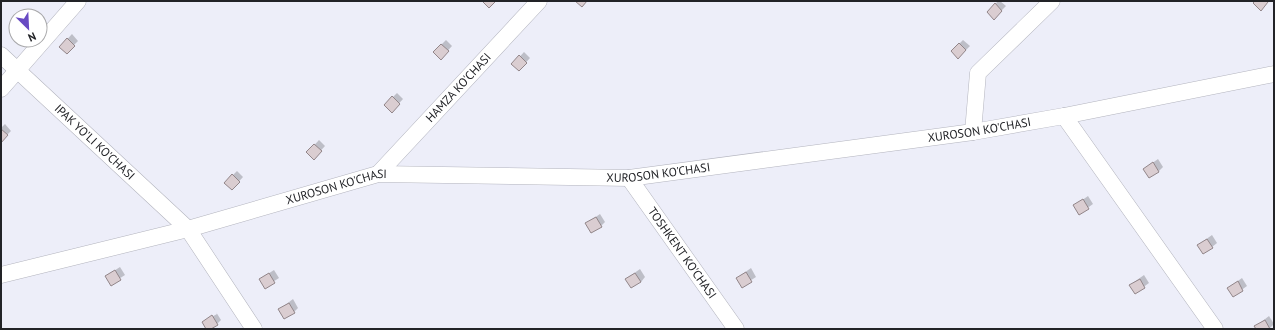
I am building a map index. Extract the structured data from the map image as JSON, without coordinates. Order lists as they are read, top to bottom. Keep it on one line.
{"streets":{"street":["HAMZA KO'CHASI","XUROSON KO'CHASI","IPAK YO'LI KO'CHASI","TOSHKENT KO'CHASI"]},"crossings":[["HAMZA KO'CHASI","XUROSON KO'CHASI"],["XUROSON KO'CHASI","IPAK YO'LI KO'CHASI"],["XUROSON KO'CHASI","TOSHKENT KO'CHASI"]],"north":"bottom right"}
